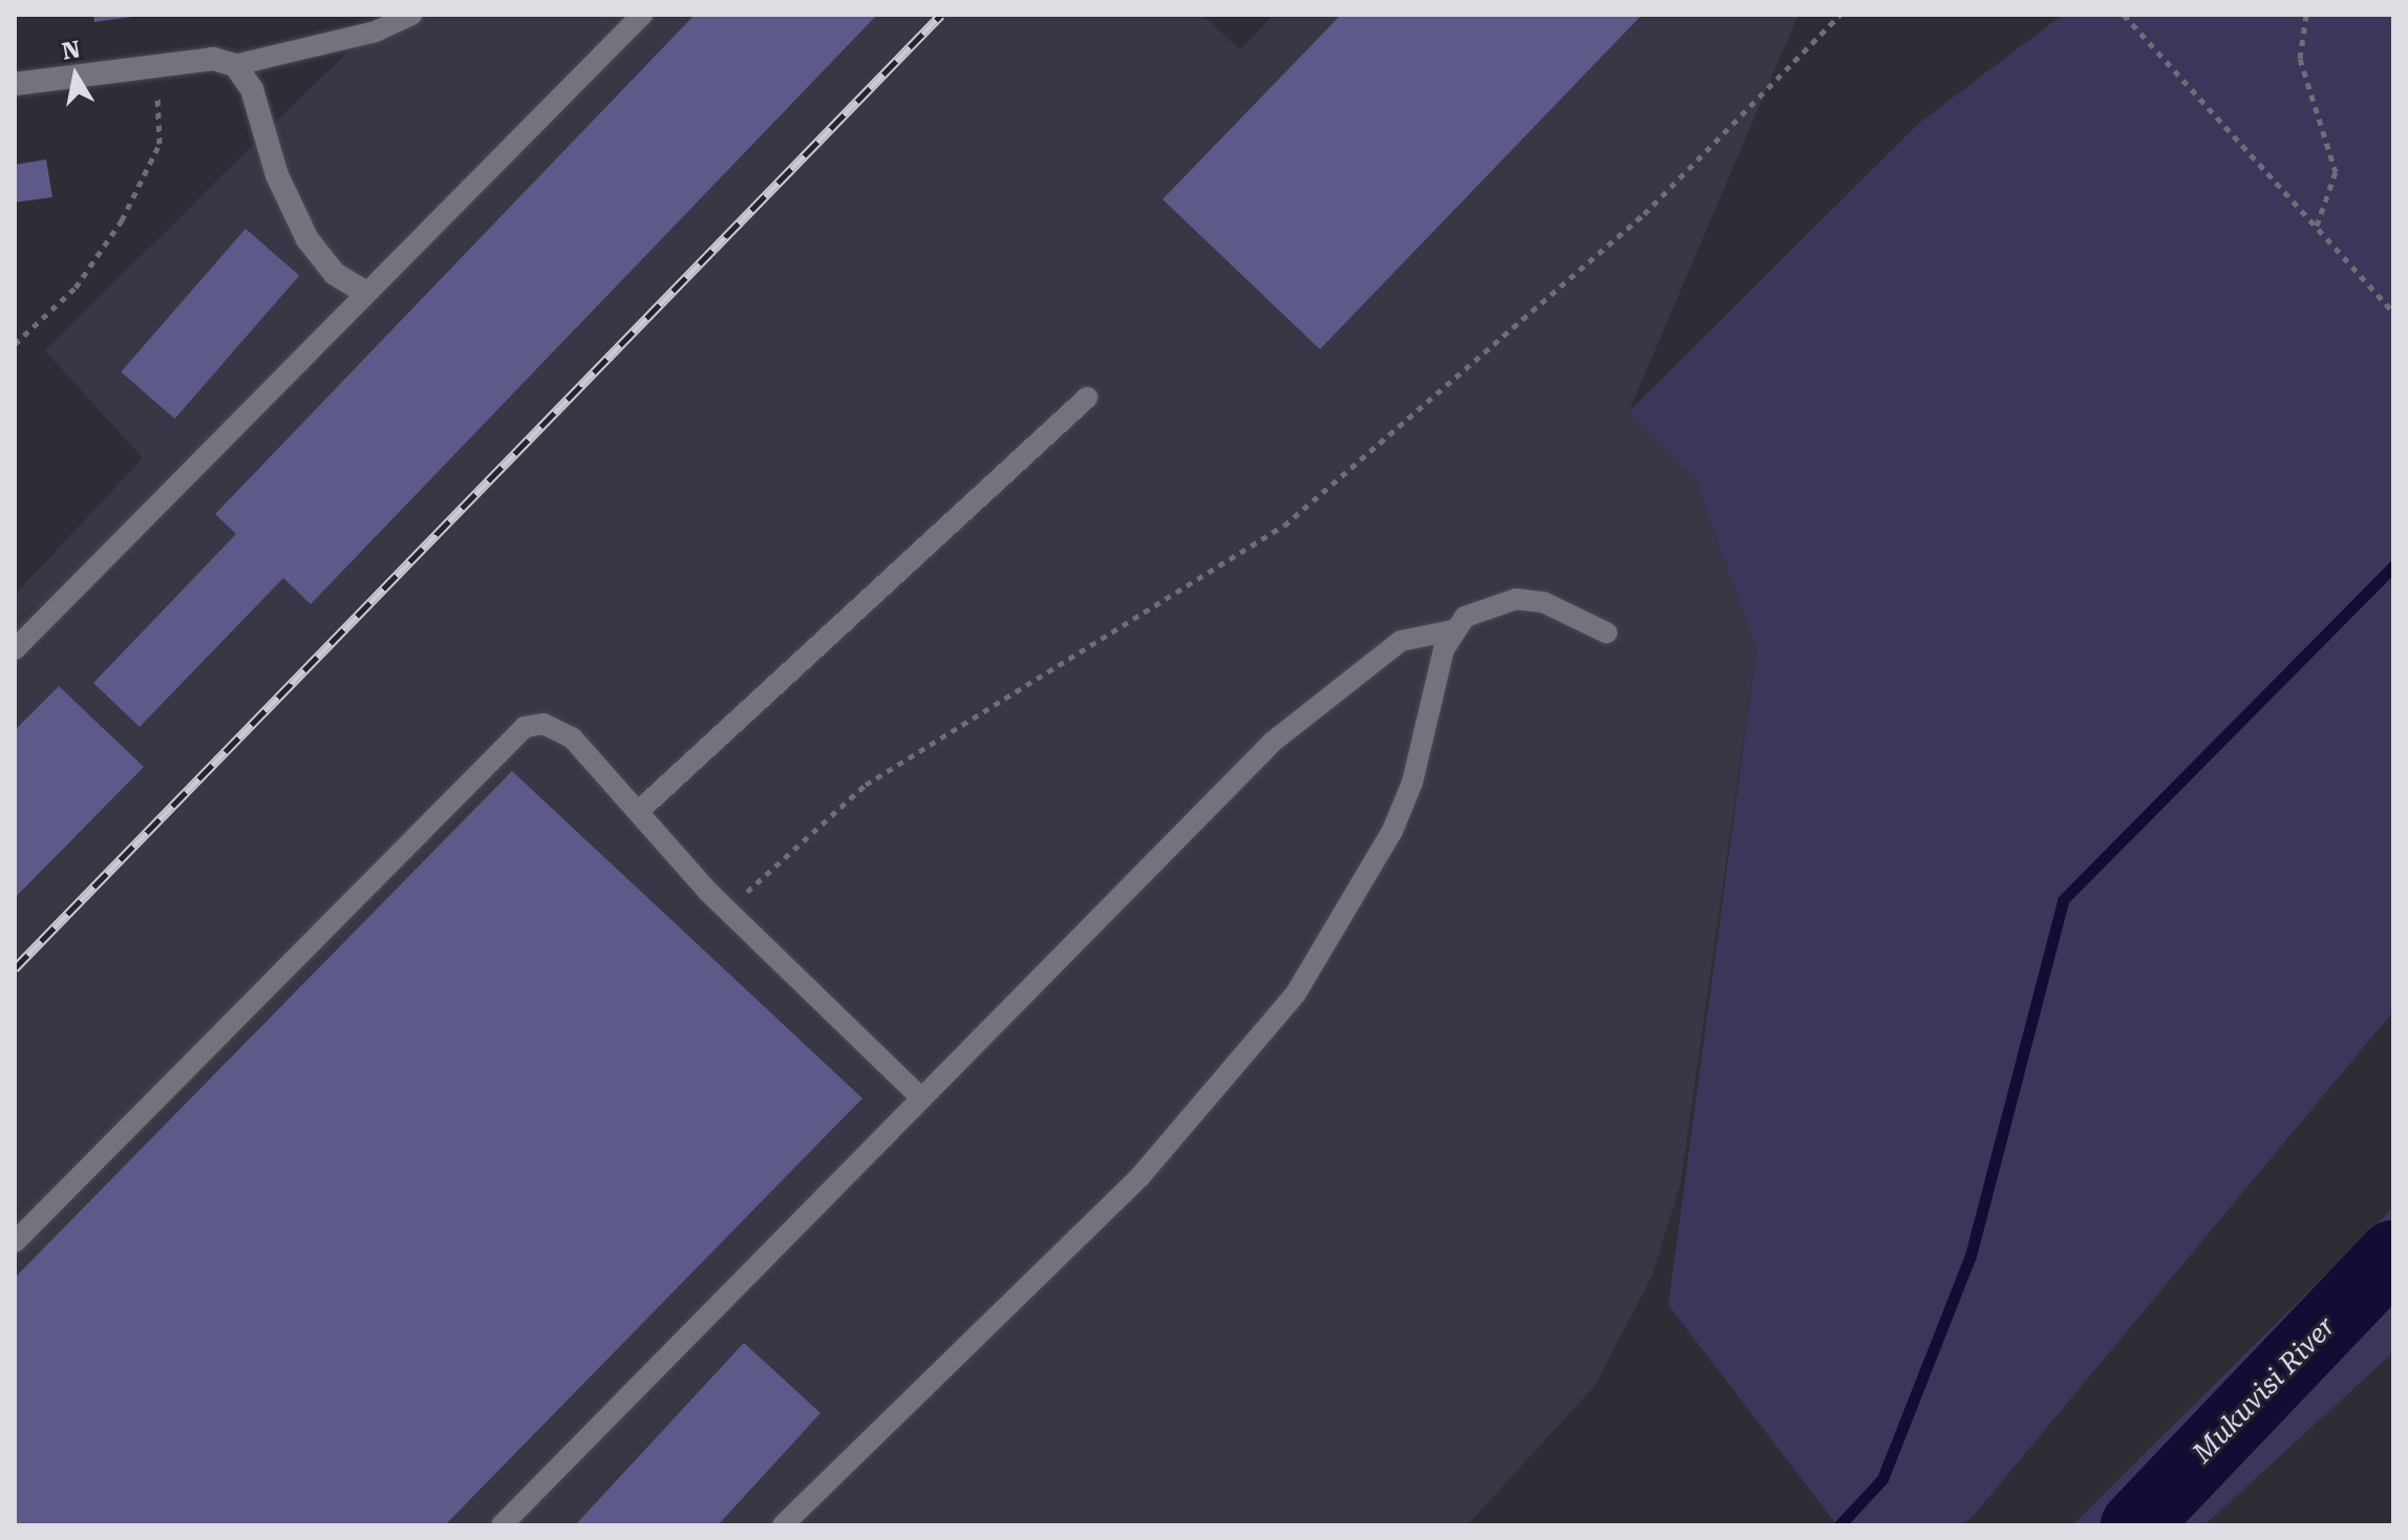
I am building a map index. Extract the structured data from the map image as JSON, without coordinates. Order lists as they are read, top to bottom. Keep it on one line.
{"water":["Mukuvisi River"],"north":"top"}
